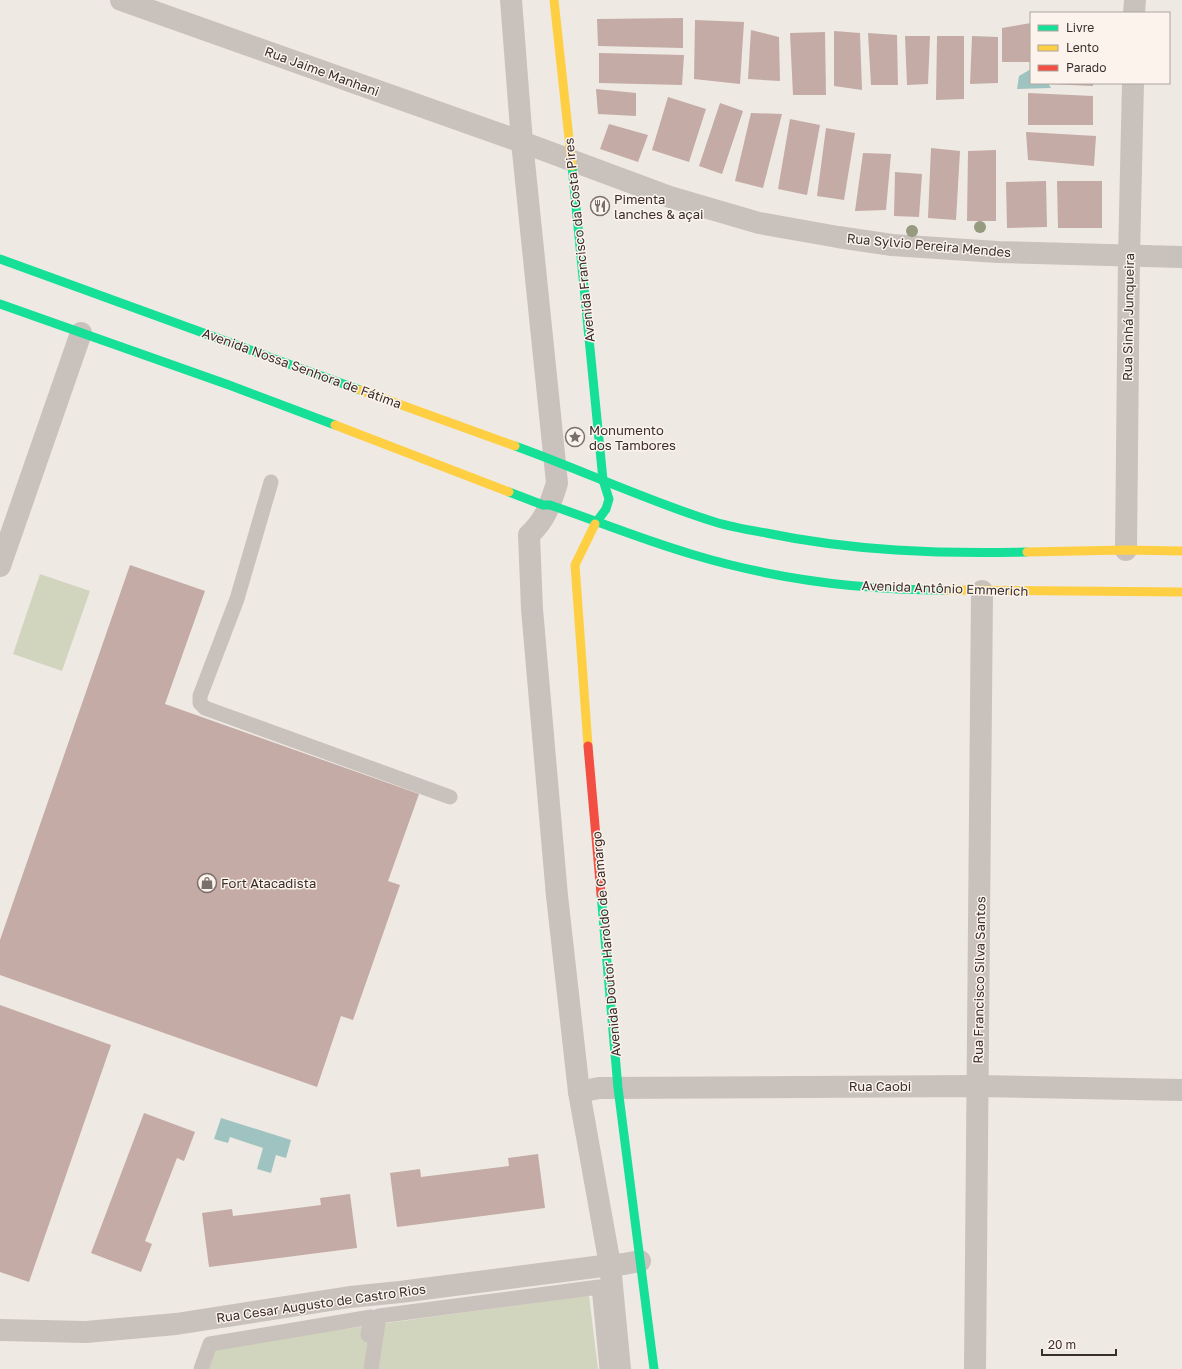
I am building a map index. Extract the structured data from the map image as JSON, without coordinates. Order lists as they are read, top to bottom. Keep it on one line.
{"streets":{"main road":["Avenida Francisco da Costa Pires","Avenida Nossa Senhora de Fátima","Avenida Antônio Emmerich","Avenida Doutor Haroldo de Camargo"],"street":["Rua Jaime Manhani","Rua Sylvio Pereira Mendes","Rua Sinhá Junqueira","Rua Francisco Silva Santos","Rua Caobi","Rua Cesar Augusto de Castro Rios"]},"crossings":[["Rua Jaime Manhani","Rua Sylvio Pereira Mendes"],["Avenida Francisco da Costa Pires","Rua Sylvio Pereira Mendes"],["Avenida Francisco da Costa Pires","Avenida Nossa Senhora de Fátima"],["Avenida Francisco da Costa Pires","Avenida Antônio Emmerich"],["Avenida Francisco da Costa Pires","Avenida Doutor Haroldo de Camargo"],["Rua Sylvio Pereira Mendes","Rua Sinhá Junqueira"],["Avenida Antônio Emmerich","Avenida Doutor Haroldo de Camargo"],["Avenida Antônio Emmerich","Rua Francisco Silva Santos"],["Avenida Doutor Haroldo de Camargo","Rua Caobi"],["Avenida Doutor Haroldo de Camargo","Rua Cesar Augusto de Castro Rios"],["Rua Francisco Silva Santos","Rua Caobi"]],"places":{"restaurant":["Pimenta lanches & açai"],"place":["Monumento dos Tambores"],"shop":["Fort Atacadista"]},"legend":["Livre","Lento","Parado"],"scale_bar":"20 m"}
